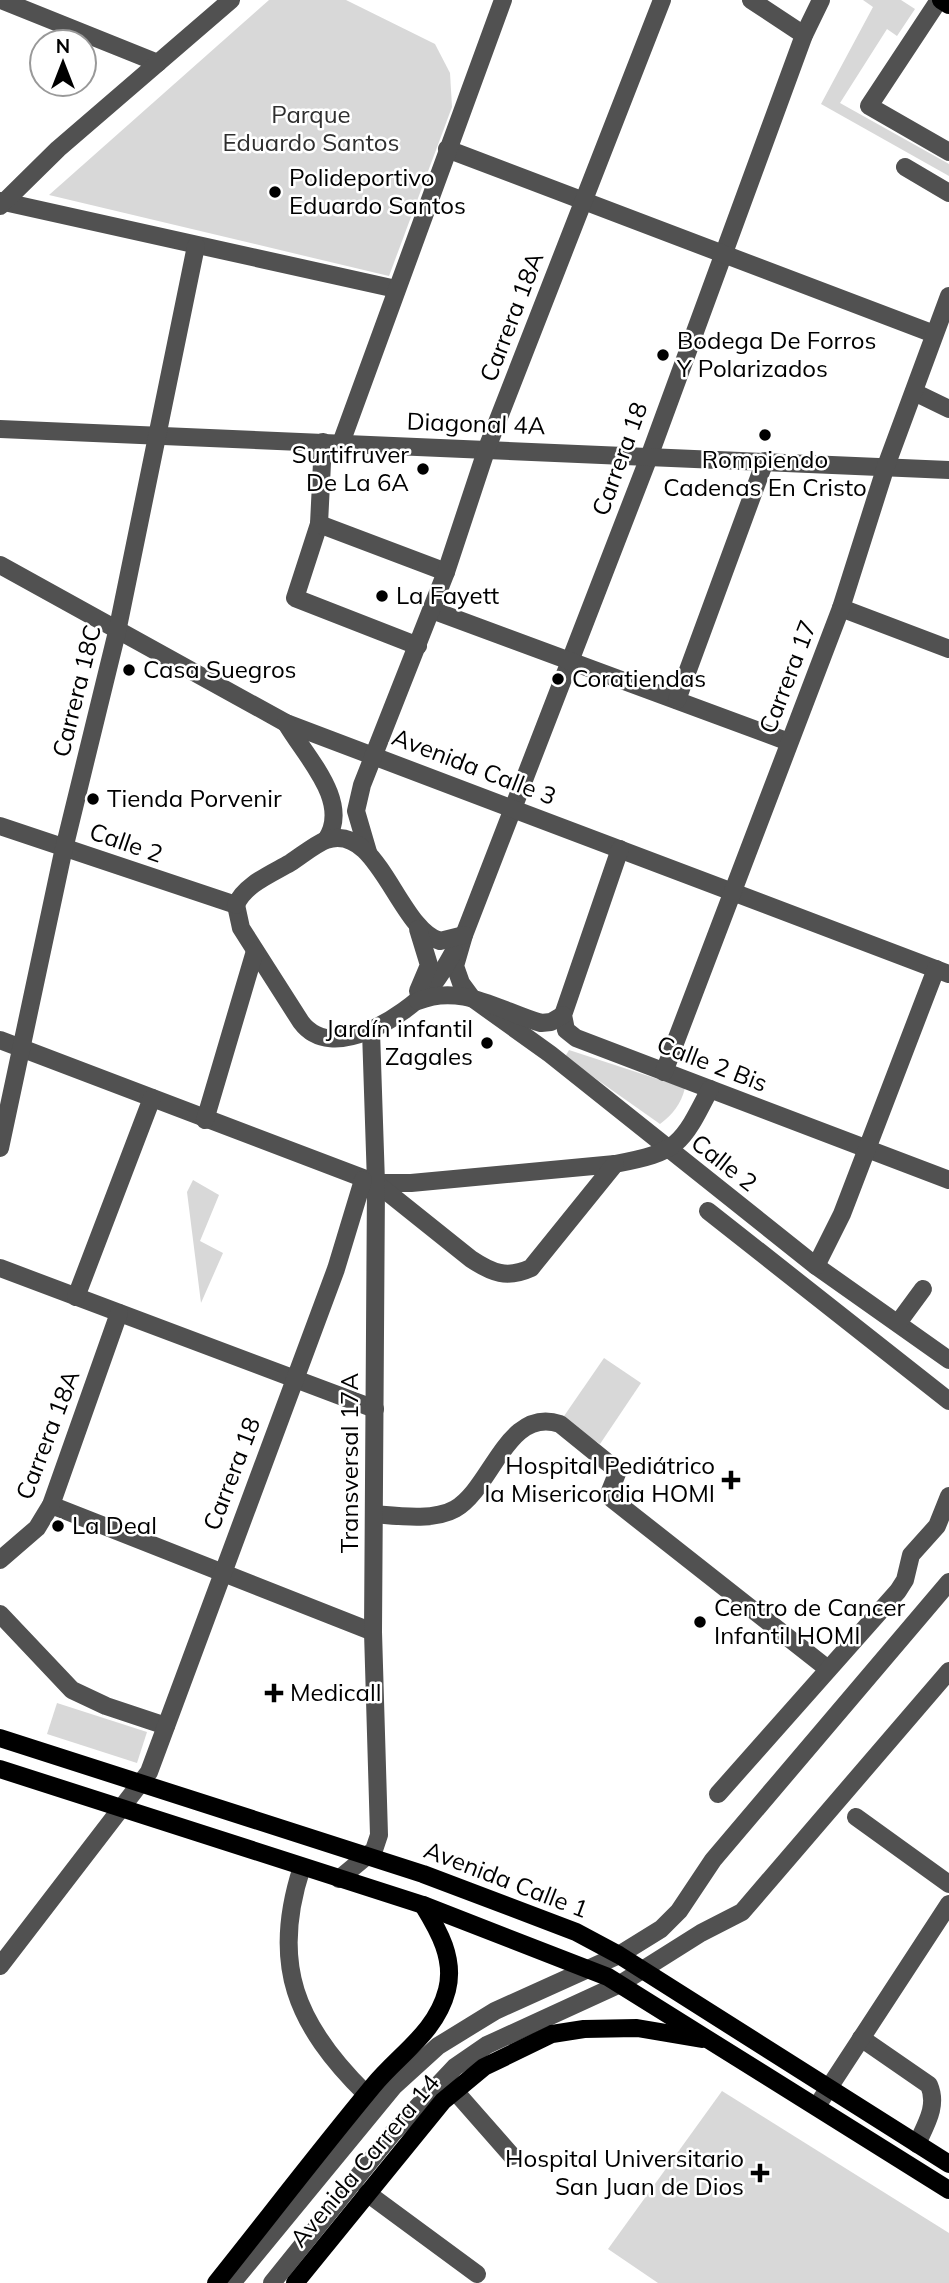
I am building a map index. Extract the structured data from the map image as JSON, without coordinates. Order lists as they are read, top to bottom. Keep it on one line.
{"streets":{"main road":["Avenida Calle 1","Avenida Carrera 14"],"street":["Carrera 18A","Diagonal 4A","Carrera 18","Carrera 17","Carrera 18C","Avenida Calle 3","Calle 2","Calle 2 Bis","Transversal 17A"]},"crossings":[["Carrera 18A","Diagonal 4A"],["Carrera 18A","Carrera 18"],["Carrera 18A","Avenida Calle 3"],["Carrera 18A","Calle 2"],["Carrera 18A","Transversal 17A"],["Diagonal 4A","Carrera 18"],["Diagonal 4A","Carrera 17"],["Diagonal 4A","Carrera 18C"],["Carrera 18","Avenida Calle 3"],["Carrera 18","Calle 2"],["Carrera 18","Transversal 17A"],["Carrera 18","Avenida Calle 1"],["Carrera 17","Avenida Calle 3"],["Carrera 17","Calle 2 Bis"],["Carrera 18C","Avenida Calle 3"],["Carrera 18C","Calle 2"],["Calle 2","Transversal 17A"],["Transversal 17A","Avenida Calle 1"]],"parks":["Parque Eduardo Santos"],"places":{"other":["Polideportivo Eduardo Santos","Bodega De Forros Y Polarizados","Rompiendo Cadenas En Cristo","Surtifruver De La 6A","La Fayett","Casa Suegros","Coratiendas","Tienda Porvenir","Jardín infantil Zagales","La Deal","Centro de Cancer Infantil HOMI"],"health":["Hospital Pediátrico la Misericordia HOMI","Medicall","Hospital Universitario San Juan de Dios"]},"north":"top"}
